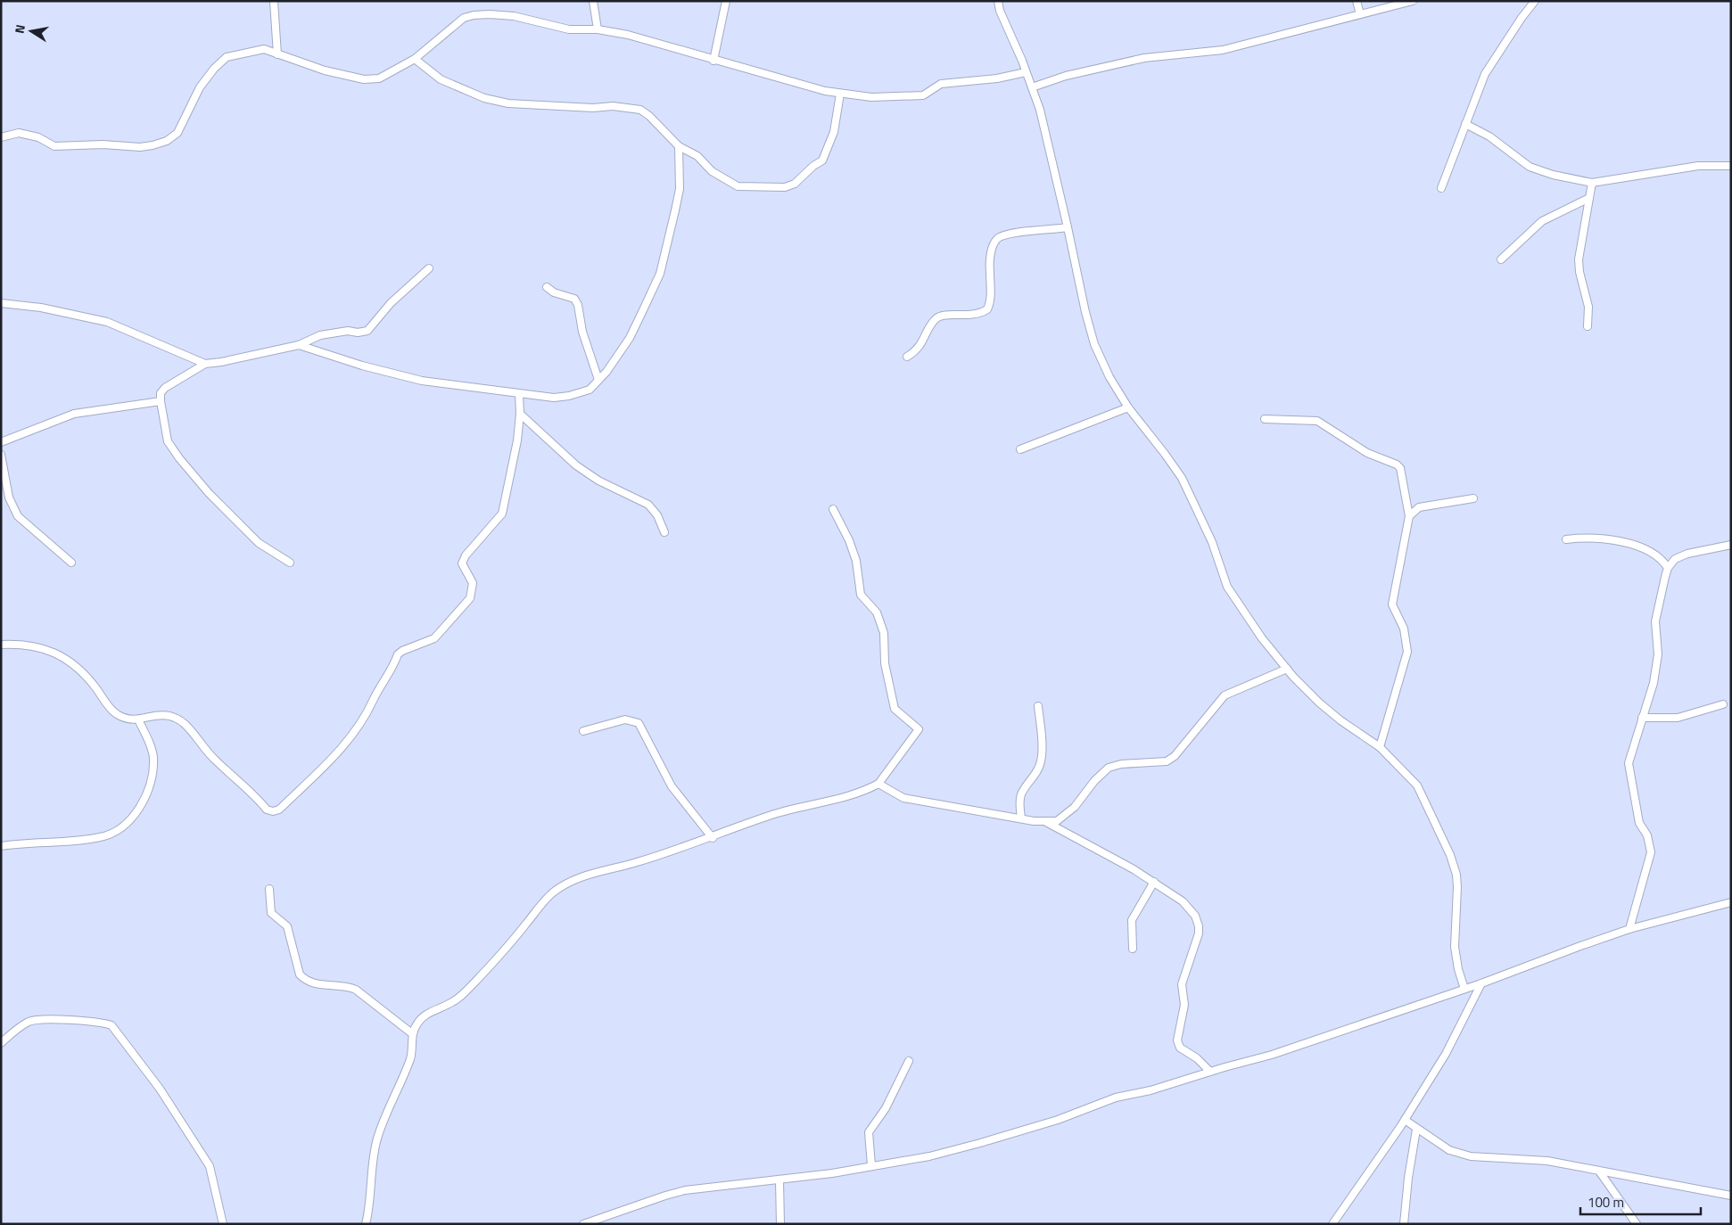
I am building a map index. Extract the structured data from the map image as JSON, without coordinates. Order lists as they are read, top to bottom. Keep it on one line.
{"scale_bar":"100 m","north":"left"}
